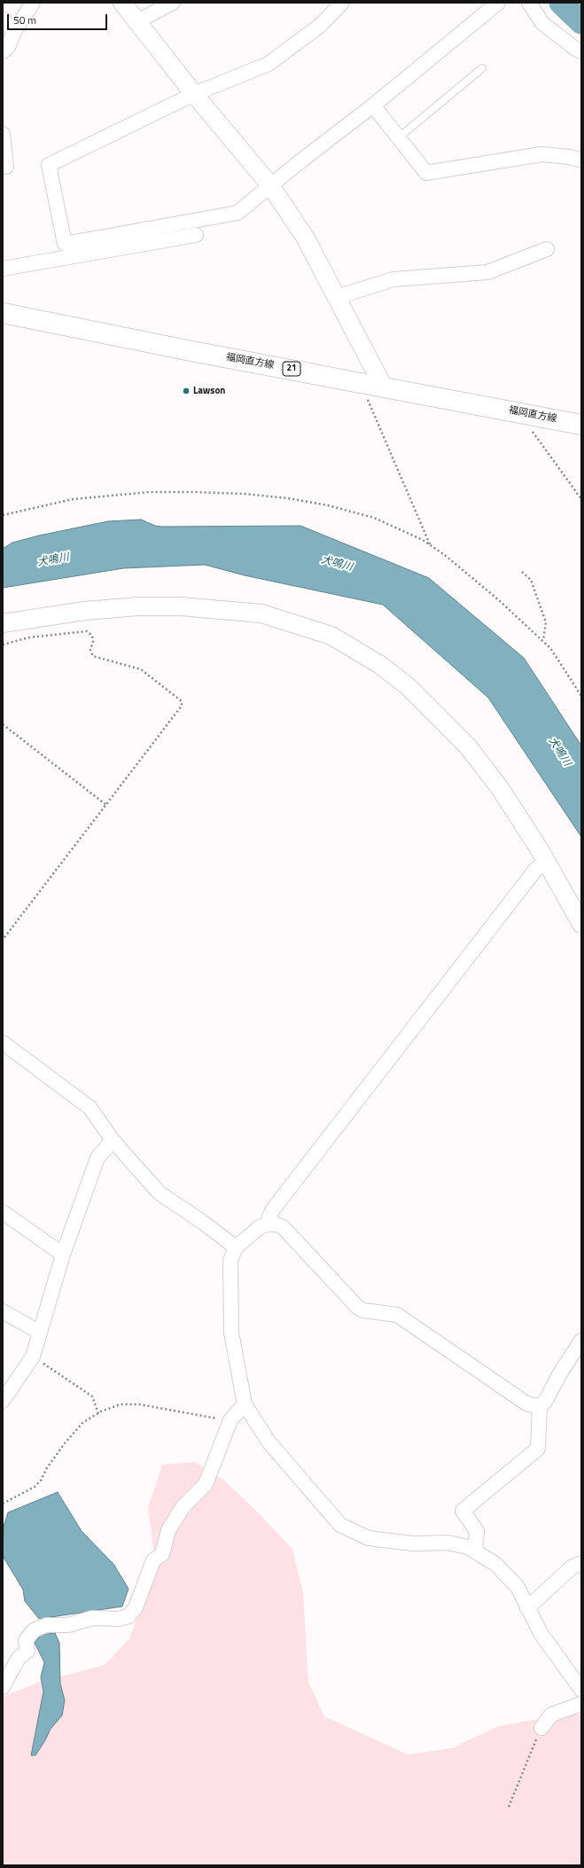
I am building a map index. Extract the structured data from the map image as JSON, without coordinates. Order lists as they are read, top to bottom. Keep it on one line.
{"streets":{"main road":["福岡直方線","21"]},"water":["犬鳴川"],"places":["Lawson"],"scale_bar":"50 m"}
